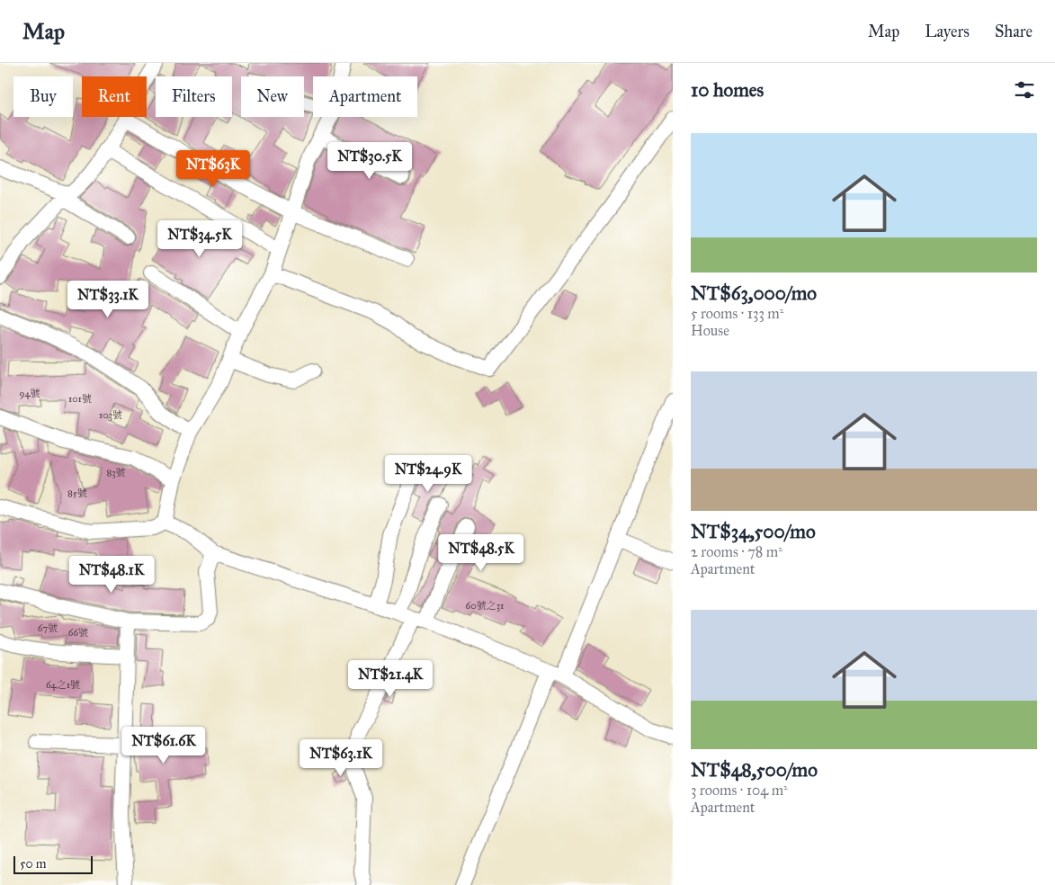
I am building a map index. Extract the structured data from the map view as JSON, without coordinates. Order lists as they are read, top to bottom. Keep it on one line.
{"house_numbers":["94號","101號","103號","83號","85號","60號之31","67號","66號","64之1號"],"scale_bar":"50 m","page":{"header":"Map","nav":["Map","Layers","Share"],"heading":"10 homes","chip":["Buy","Rent","Filters","New","Apartment"],"list":[{"name":"NT$63,000/mo","note":"5 rooms · 133 m² · House"},{"name":"NT$34,500/mo","note":"2 rooms · 78 m² · Apartment"},{"name":"NT$48,500/mo","note":"3 rooms · 104 m² · Apartment"}],"price":["NT$30.5K","NT$63K","NT$34.5K","NT$33.1K","NT$24.9K","NT$48.5K","NT$48.1K","NT$21.4K","NT$61.6K","NT$63.1K"],"scale":"50 m"}}
